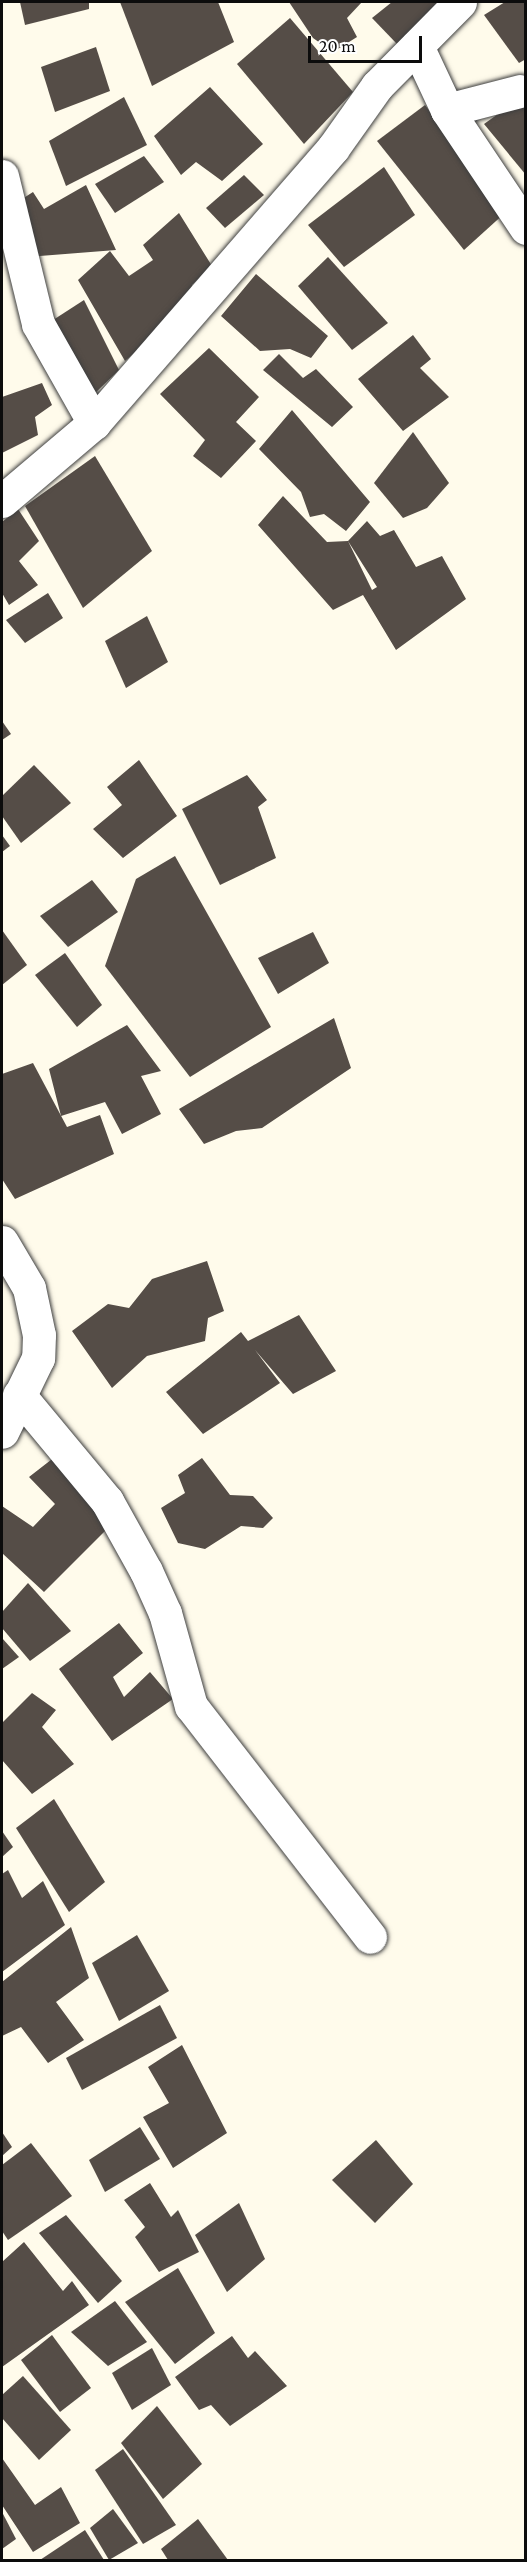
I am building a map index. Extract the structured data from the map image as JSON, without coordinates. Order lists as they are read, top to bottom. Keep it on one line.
{"scale_bar":"20 m"}
